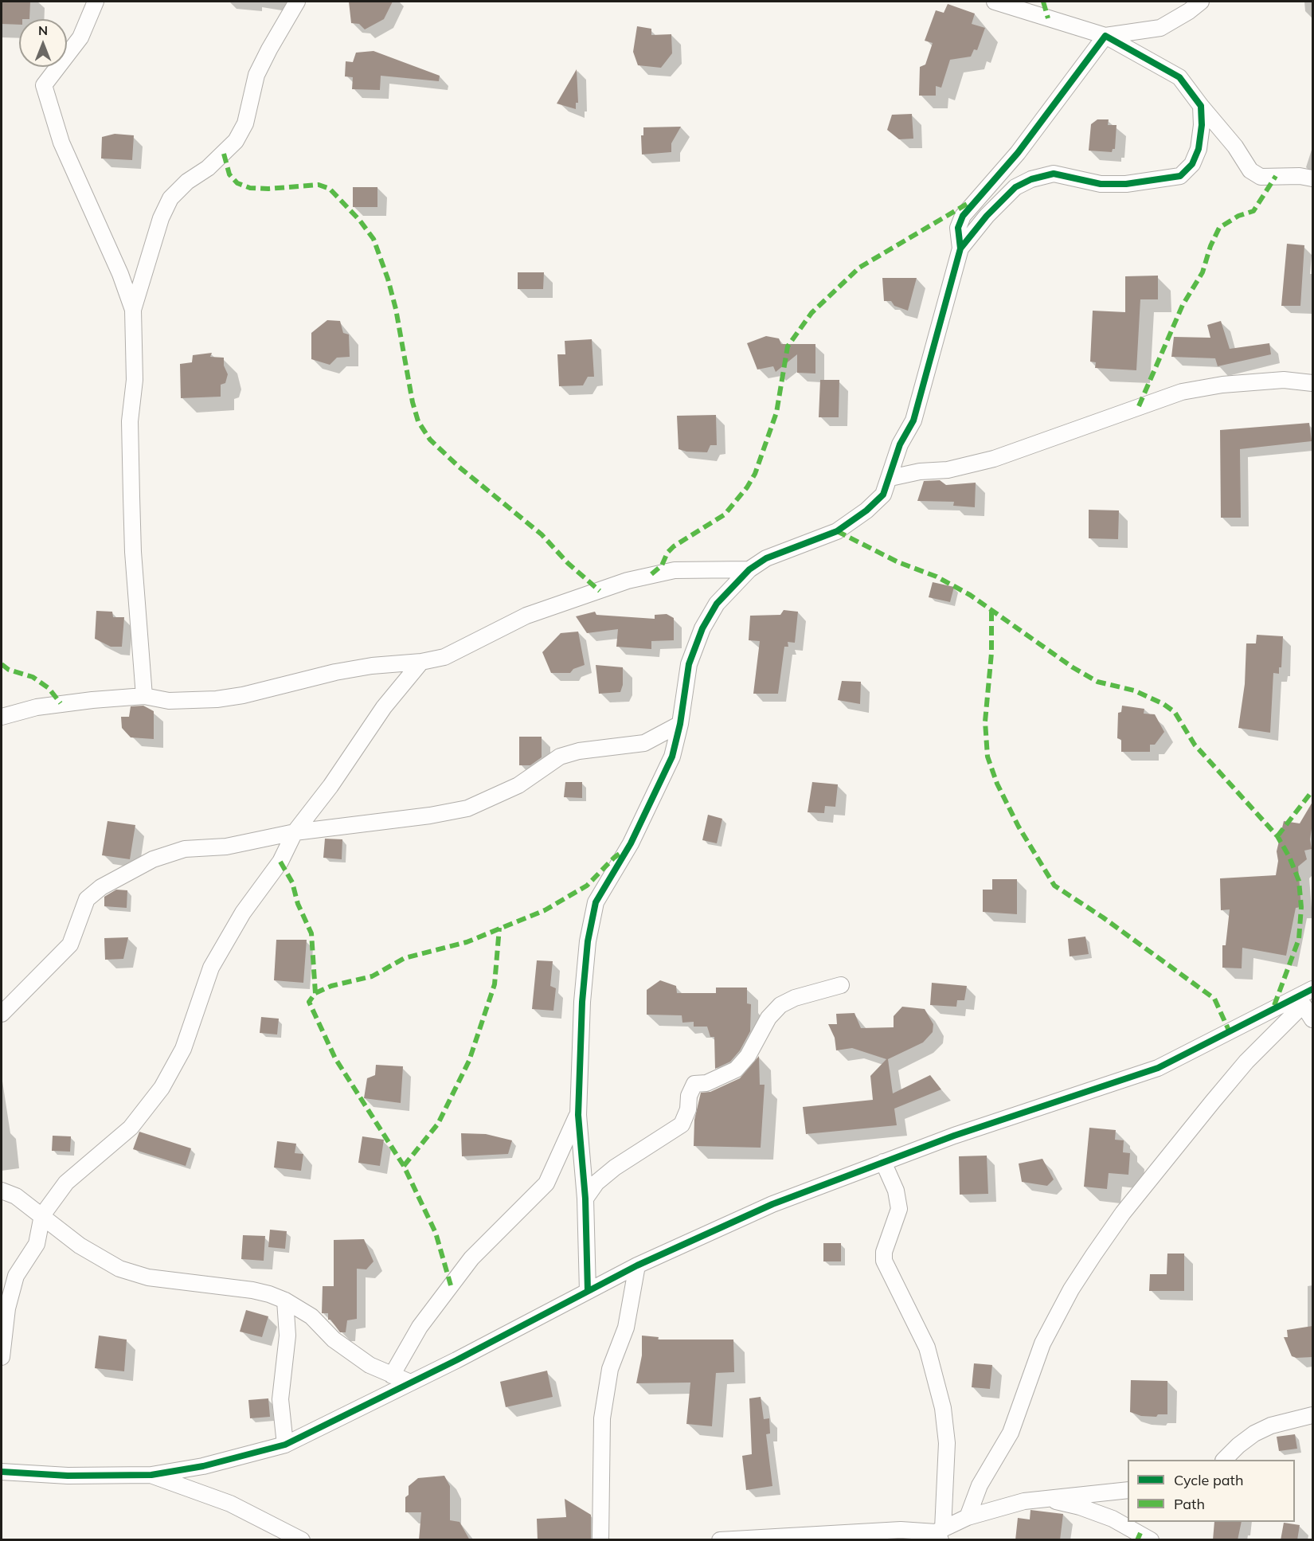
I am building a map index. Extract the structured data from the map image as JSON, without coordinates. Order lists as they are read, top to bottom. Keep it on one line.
{"legend":["Cycle path","Path"],"north":"top"}
